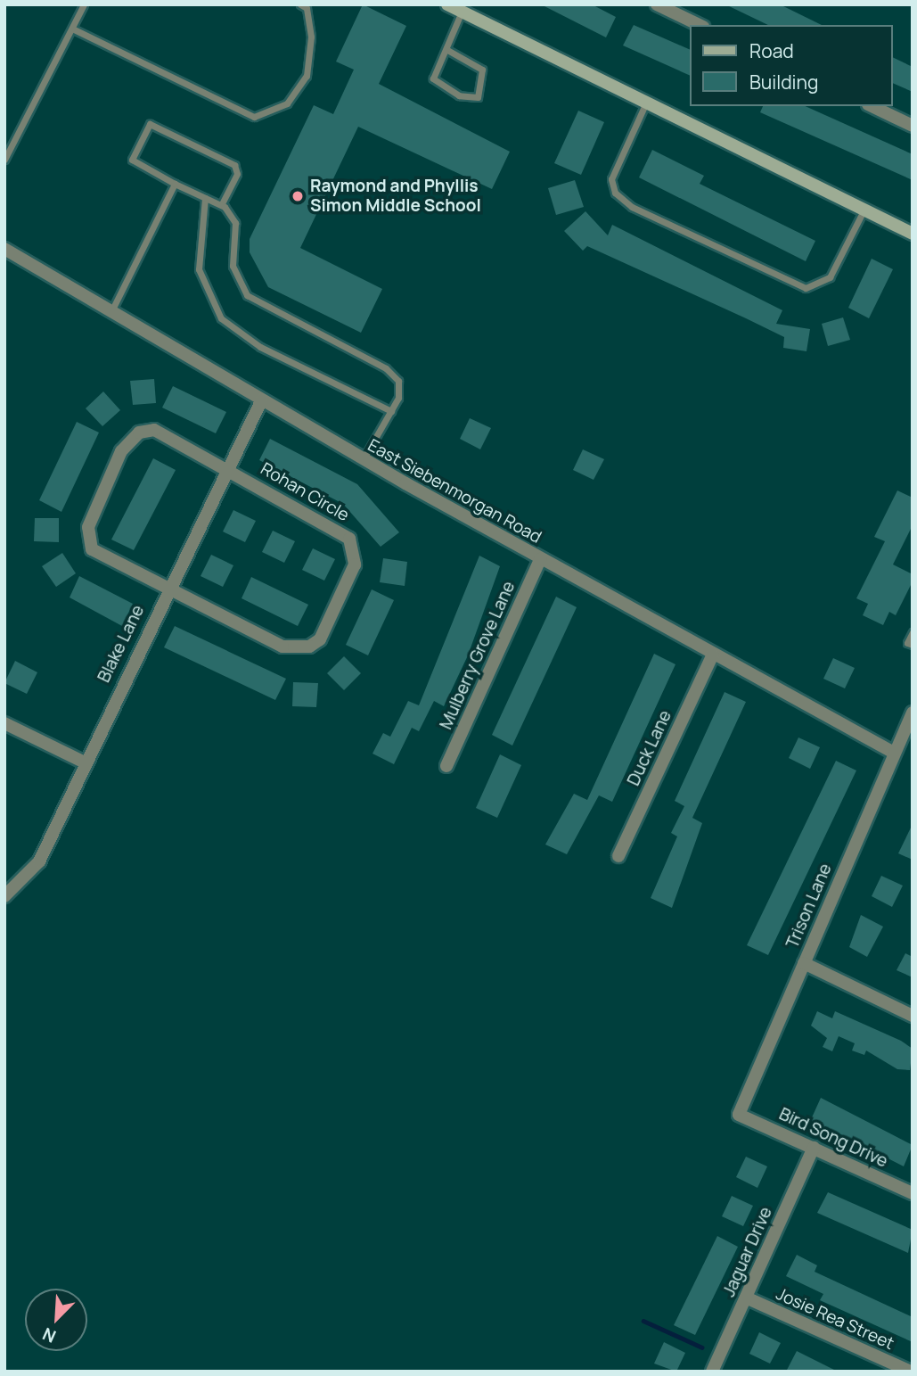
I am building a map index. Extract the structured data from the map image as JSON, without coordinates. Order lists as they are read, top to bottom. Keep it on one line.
{"streets":{"street":["East Siebenmorgan Road","Rohan Circle","Blake Lane","Mulberry Grove Lane","Duck Lane","Trison Lane","Bird Song Drive","Jaguar Drive","Josie Rea Street"]},"crossings":[["East Siebenmorgan Road","Blake Lane"],["East Siebenmorgan Road","Mulberry Grove Lane"],["East Siebenmorgan Road","Duck Lane"],["East Siebenmorgan Road","Trison Lane"],["Rohan Circle","Blake Lane"],["Trison Lane","Bird Song Drive"],["Bird Song Drive","Jaguar Drive"],["Jaguar Drive","Josie Rea Street"]],"places":["Raymond and Phyllis Simon Middle School"],"legend":["Road","Building"],"north":"bottom left"}
